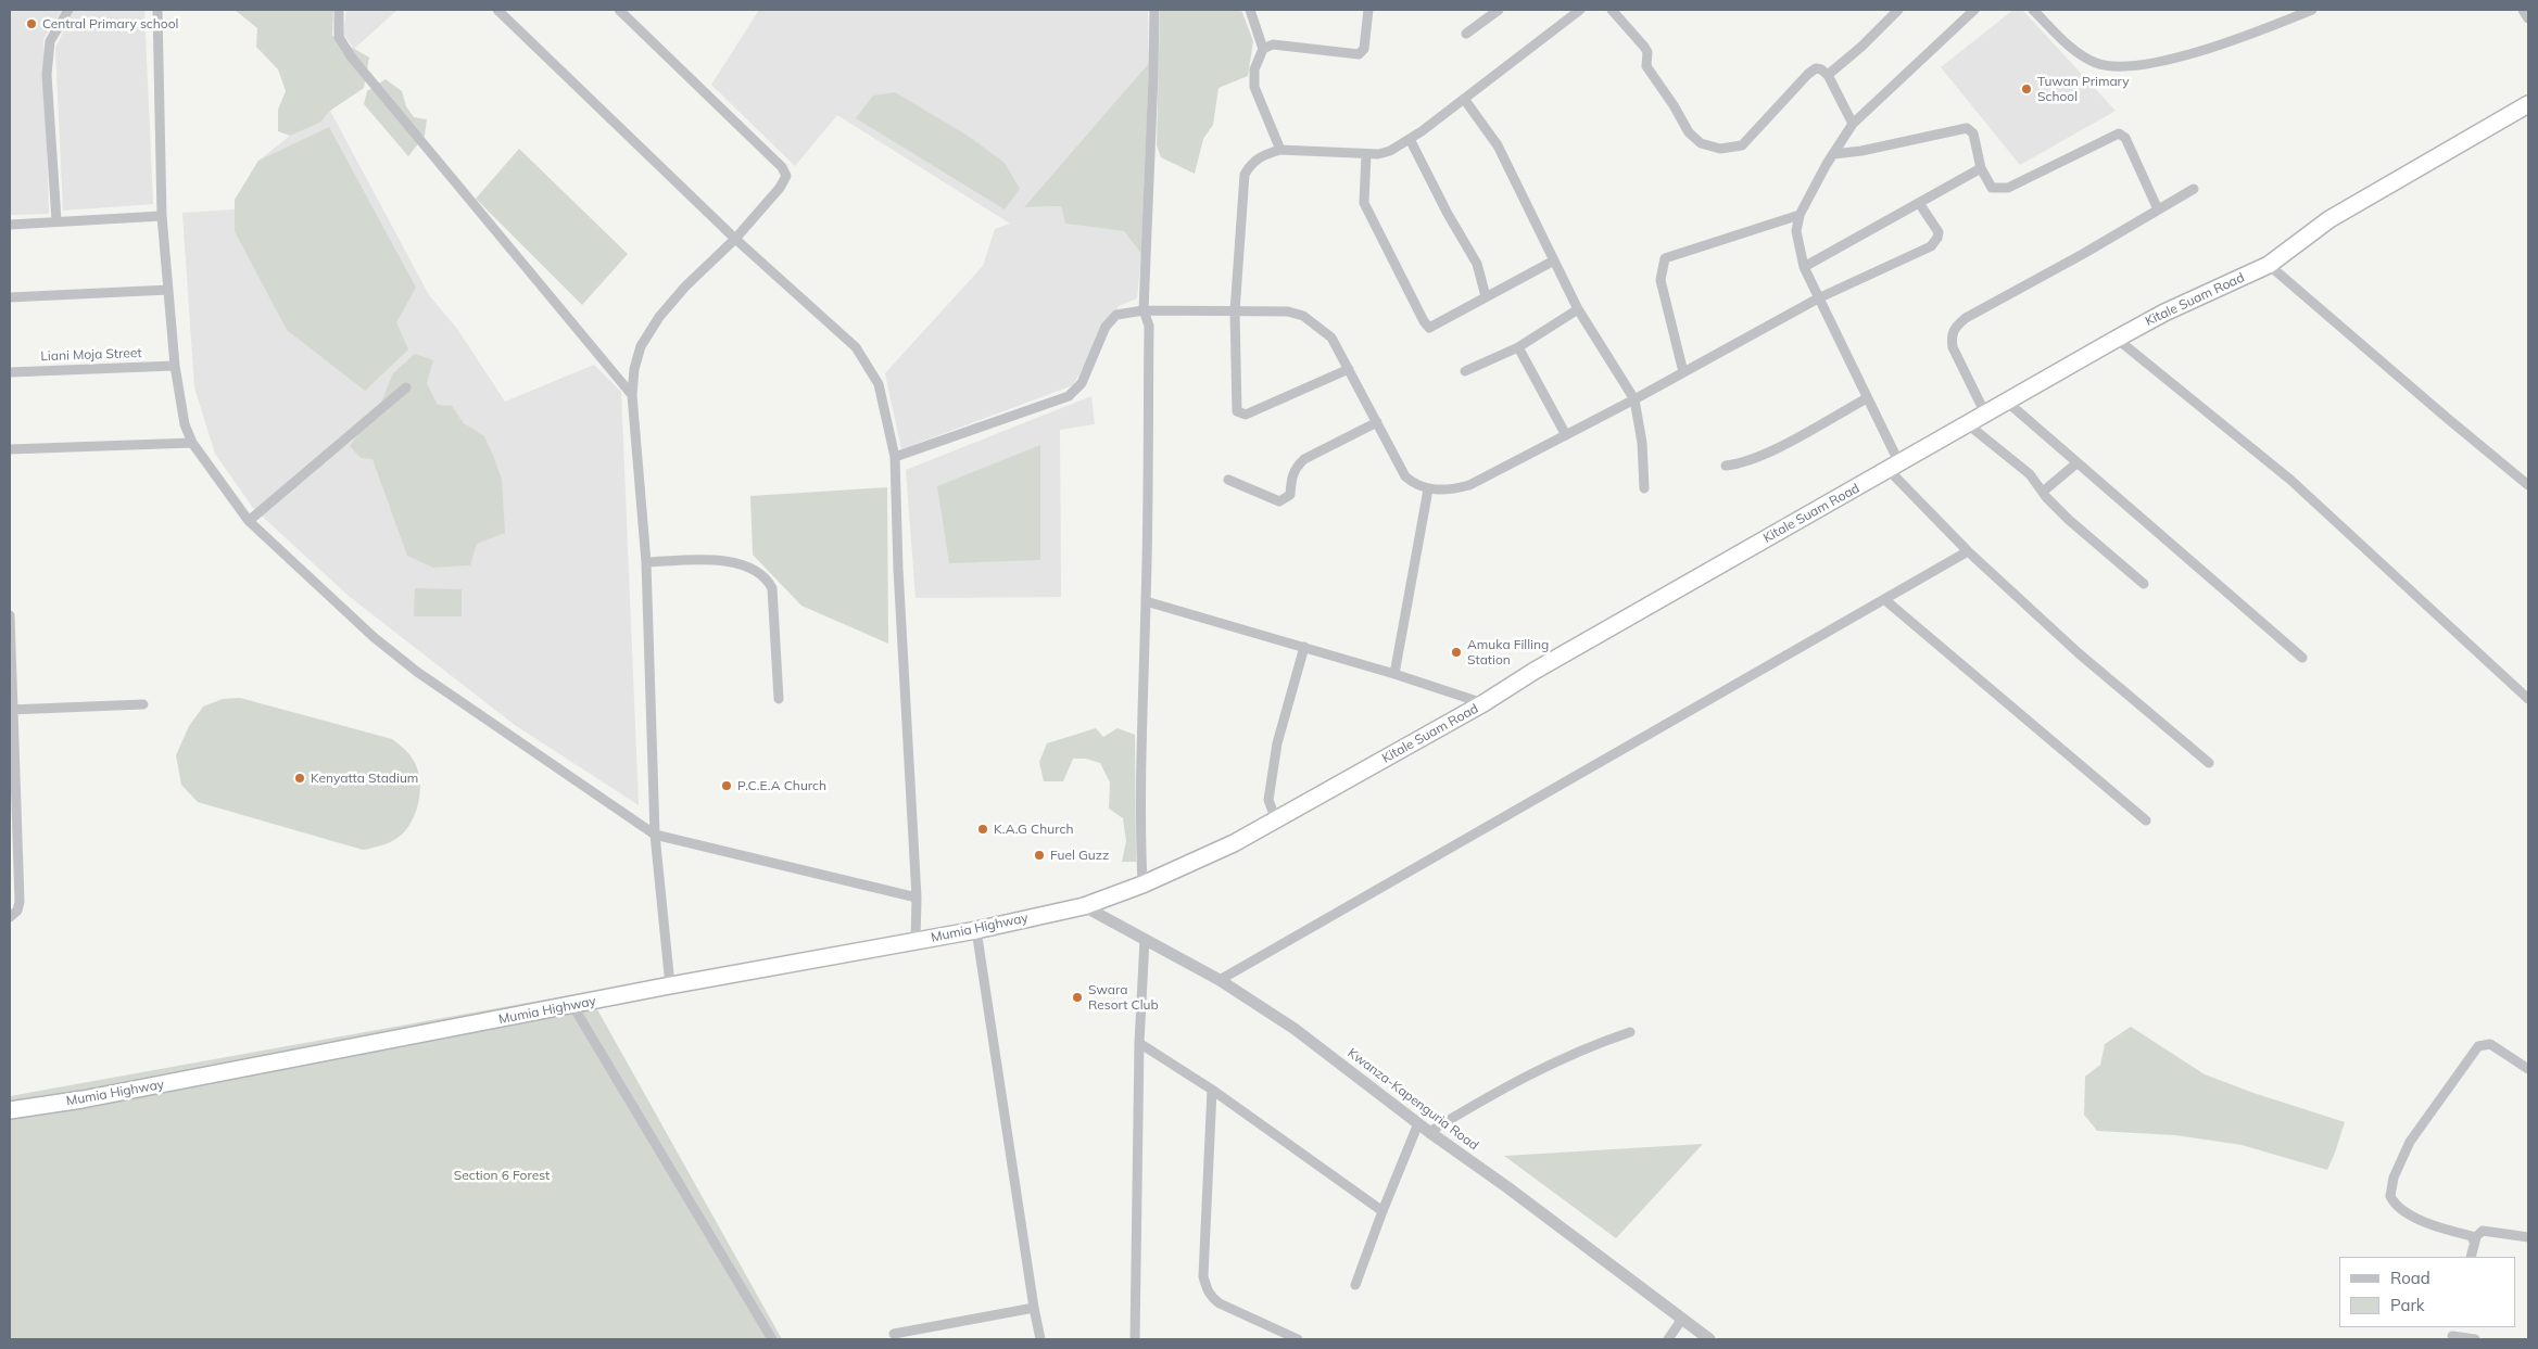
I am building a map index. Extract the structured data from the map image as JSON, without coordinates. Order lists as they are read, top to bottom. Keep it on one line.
{"streets":{"highway":["Kitale Suam Road","Mumia Highway"],"street":["Liani Moja Street","Kwanza-Kapenguria Road"]},"crossings":[["Kitale Suam Road","Mumia Highway"],["Kitale Suam Road","Kwanza-Kapenguria Road"],["Mumia Highway","Kwanza-Kapenguria Road"]],"parks":["Section 6 Forest"],"places":["Central Primary school","Tuwan Primary School","Amuka Filling Station","Kenyatta Stadium","P.C.E.A Church","K.A.G Church","Fuel Guzz","Swara Resort Club"],"legend":["Road","Park"]}
